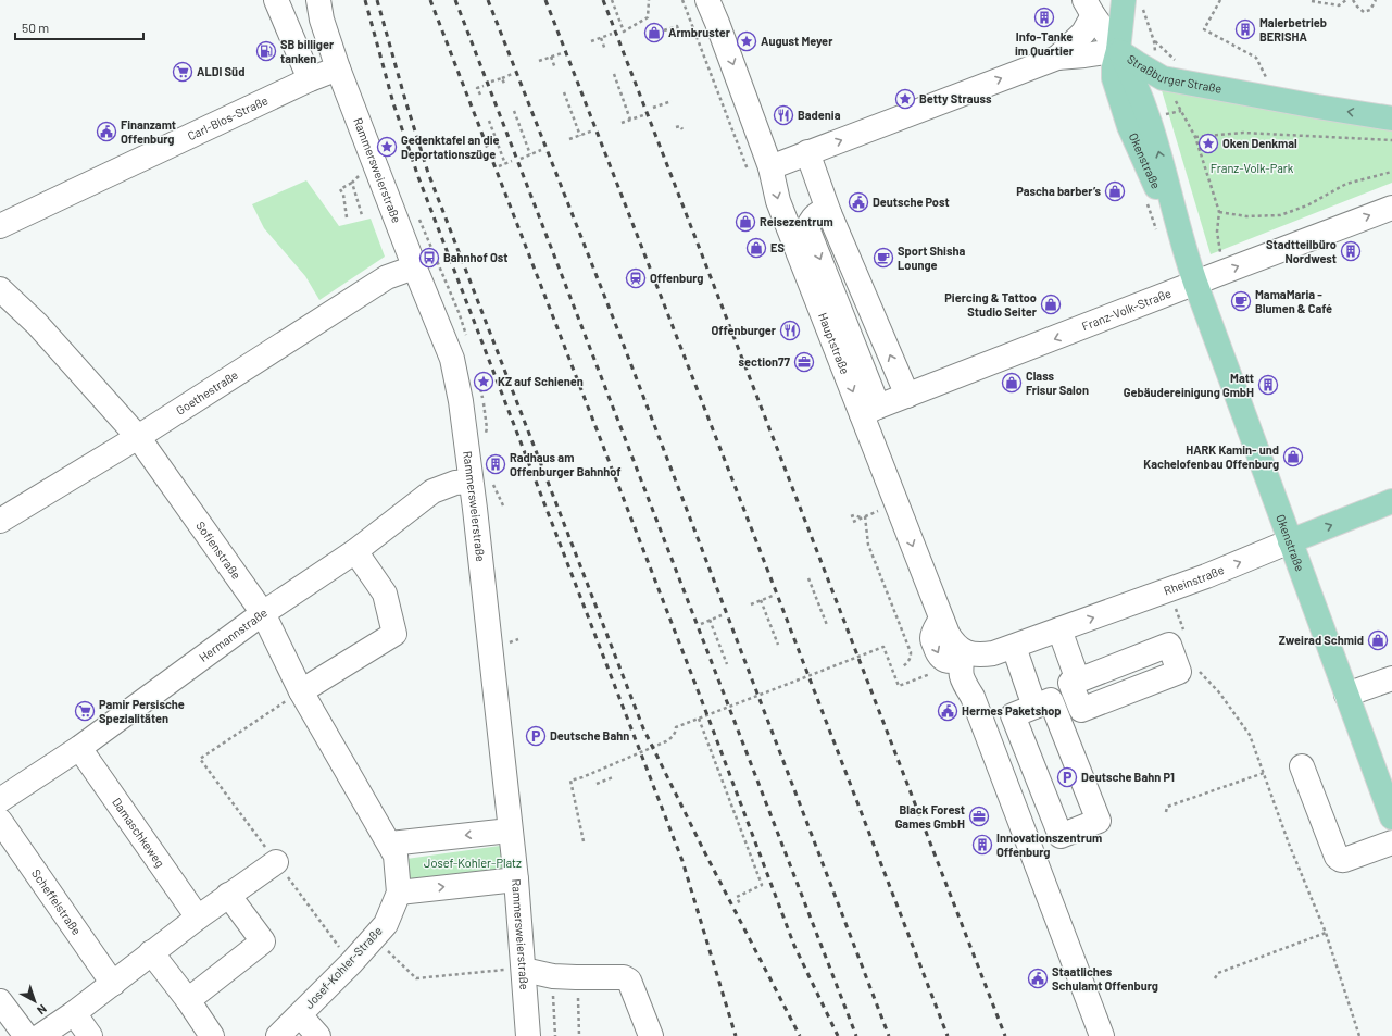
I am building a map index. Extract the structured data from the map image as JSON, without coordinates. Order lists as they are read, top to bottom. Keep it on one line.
{"streets":{"main road":["Straßburger Straße","Okenstraße","Rheinstraße"],"street":["Carl-Blos-Straße","Rammersweierstraße","Franz-Volk-Straße","Hauptstraße","Goethestraße","Sofienstraße","Hermannstraße","Damaschkeweg","Scheffelstraße","Josef-Kohler-Straße"]},"crossings":[["Straßburger Straße","Okenstraße"],["Straßburger Straße","Hauptstraße"],["Carl-Blos-Straße","Rammersweierstraße"],["Okenstraße","Franz-Volk-Straße"],["Okenstraße","Rheinstraße"],["Rammersweierstraße","Goethestraße"],["Rammersweierstraße","Hermannstraße"],["Franz-Volk-Straße","Hauptstraße"],["Goethestraße","Sofienstraße"],["Sofienstraße","Hermannstraße"],["Hermannstraße","Damaschkeweg"]],"one_way":["Rheinstraße"],"parks":["Franz-Volk-Park","Josef-Kohler-Platz"],"places":{"building":["Info-Tanke im Quartier","Malerbetrieb BERISHA","Stadtteilbüro Nordwest","Matt Gebäudereinigung GmbH","Radhaus am Offenburger Bahnhof","Innovationszentrum Offenburg"],"shop":["Armbruster","Pascha barber’s","Reisezentrum","ES","Piercing & Tattoo Studio Seiter","Class Frisur Salon","HARK Kamin- und Kachelofenbau Offenburg","Zweirad Schmid"],"place":["August Meyer","Betty Strauss","Oken Denkmal","Gedenktafel an die Deportationszüge","KZ auf Schienen"],"fuel station":["SB billiger tanken"],"supermarket":["ALDI Süd","Pamir Persische Spezialitäten"],"restaurant":["Badenia","Offenburger"],"public building":["Finanzamt Offenburg","Deutsche Post","Hermes Paketshop","Staatliches Schulamt Offenburg"],"bus stop":["Bahnhof Ost"],"cafe":["Sport Shisha Lounge","MamaMaria - Blumen & Café"],"station":["Offenburg"],"office":["section77","Black Forest Games GmbH"],"parking":["Deutsche Bahn","Deutsche Bahn P1"]},"scale_bar":"50 m","north":"bottom right"}
